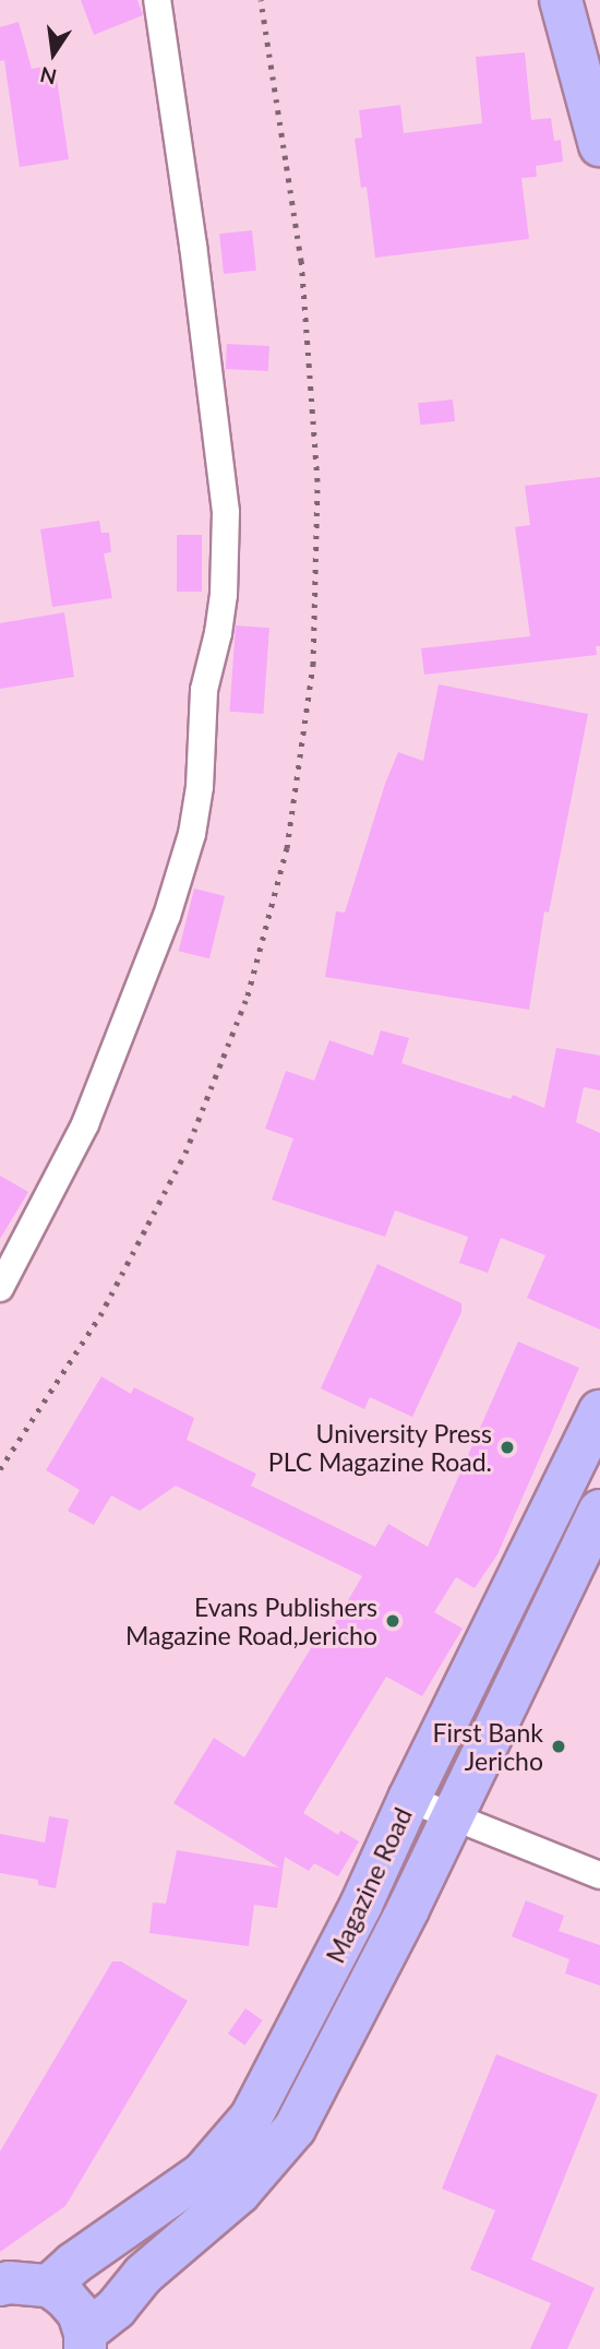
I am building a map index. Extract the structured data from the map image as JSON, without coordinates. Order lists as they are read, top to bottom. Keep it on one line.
{"streets":{"main road":["Magazine Road"]},"places":["University Press PLC Magazine Road.","Evans Publishers Magazine Road,Jericho","First Bank Jericho"],"north":"bottom"}
